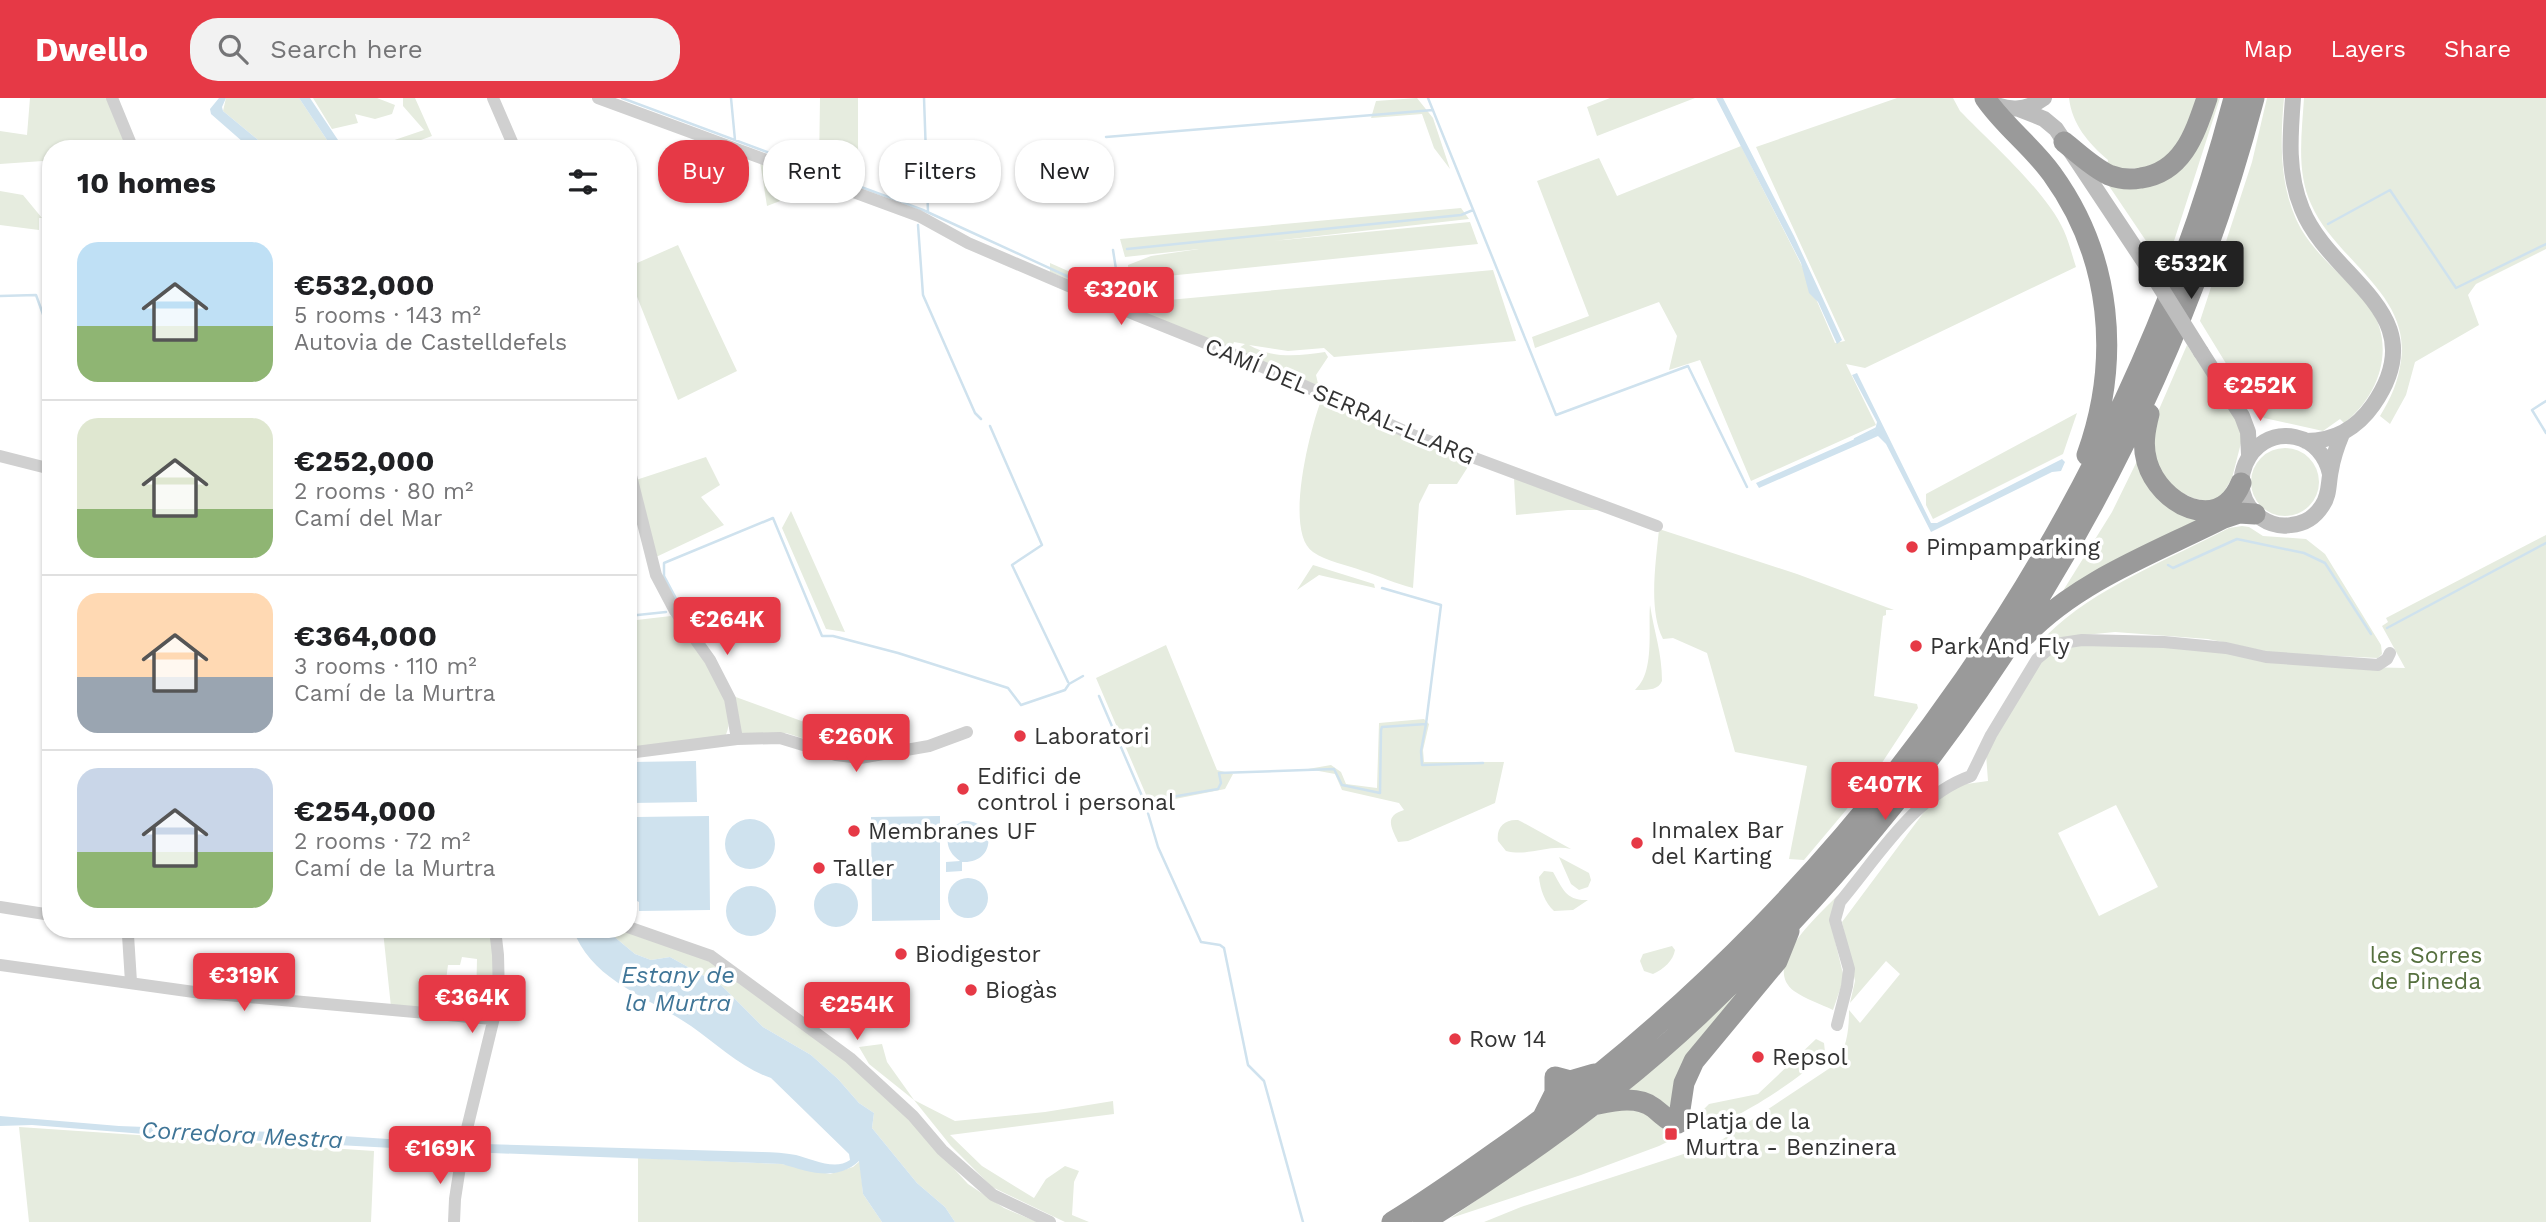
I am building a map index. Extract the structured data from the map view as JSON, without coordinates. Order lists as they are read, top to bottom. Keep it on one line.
{"streets":{"street":["CAMÍ DEL SERRAL-LLARG"]},"water":["Estany de la Murtra","Corredora Mestra"],"parks":["les Sorres de Pineda"],"places":{"other":["Pimpamparking","Park And Fly","Laboratori","Edifici de control i personal","Membranes UF","Inmalex Bar del Karting","Taller","Biodigestor","Biogàs","Row 14","Repsol"],"transit":["Platja de la Murtra - Benzinera"]},"page":{"header":"Dwello","search":"Search here","nav":["Map","Layers","Share"],"chip":["Buy","Rent","Filters","New"],"heading":"10 homes","list":[{"name":"€532,000","note":"5 rooms · 143 m² · Autovia de Castelldefels"},{"name":"€252,000","note":"2 rooms · 80 m² · Camí del Mar"},{"name":"€364,000","note":"3 rooms · 110 m² · Camí de la Murtra"},{"name":"€254,000","note":"2 rooms · 72 m² · Camí de la Murtra"}],"price":["€532K","€320K","€252K","€264K","€260K","€407K","€319K","€364K","€254K","€169K"]}}
